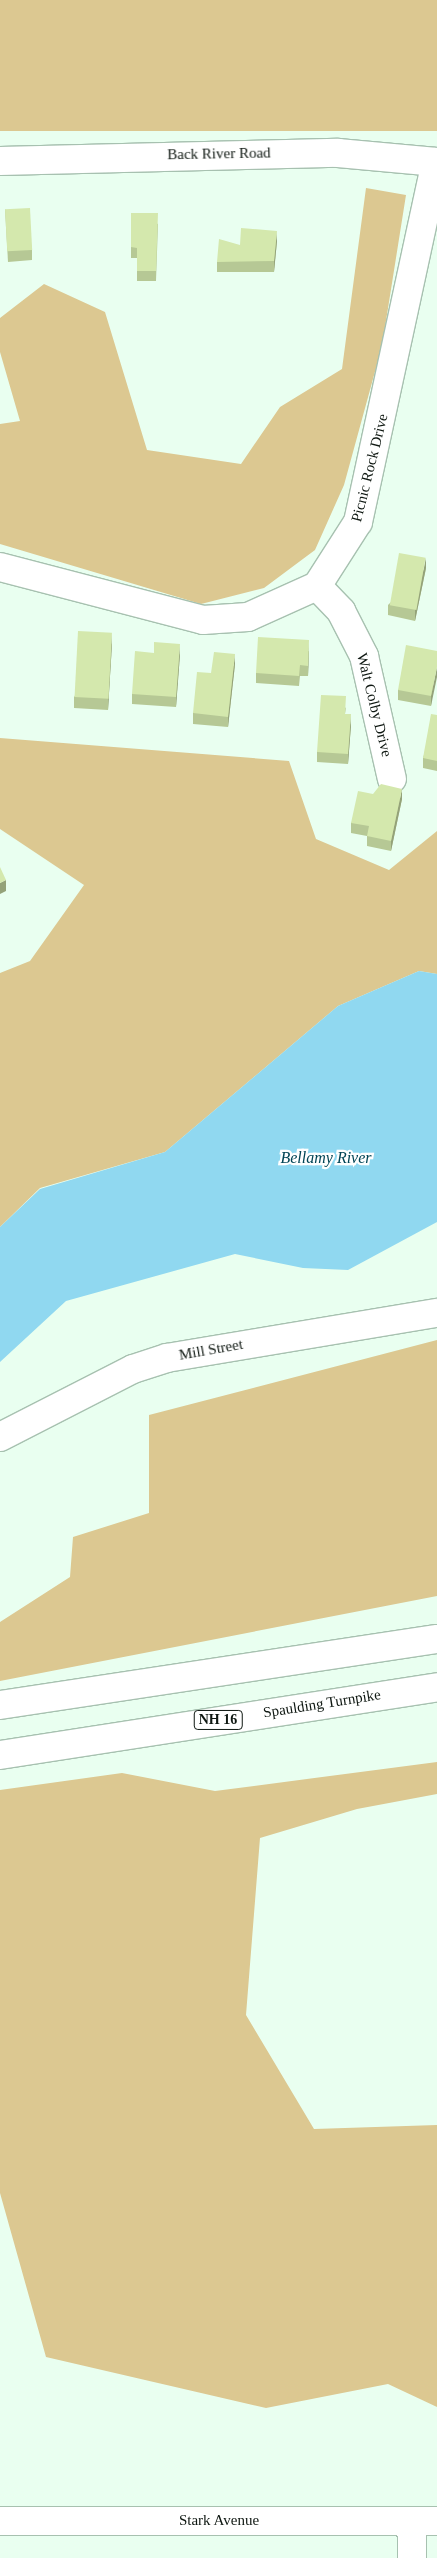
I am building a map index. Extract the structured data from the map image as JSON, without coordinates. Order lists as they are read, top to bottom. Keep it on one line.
{"streets":{"main road":["Back River Road","Picnic Rock Drive","Walt Colby Drive","Mill Street","Spaulding Turnpike","NH 16","Stark Avenue"]},"crossings":[["Back River Road","Picnic Rock Drive"],["Picnic Rock Drive","Walt Colby Drive"]],"water":["Bellamy River"]}
